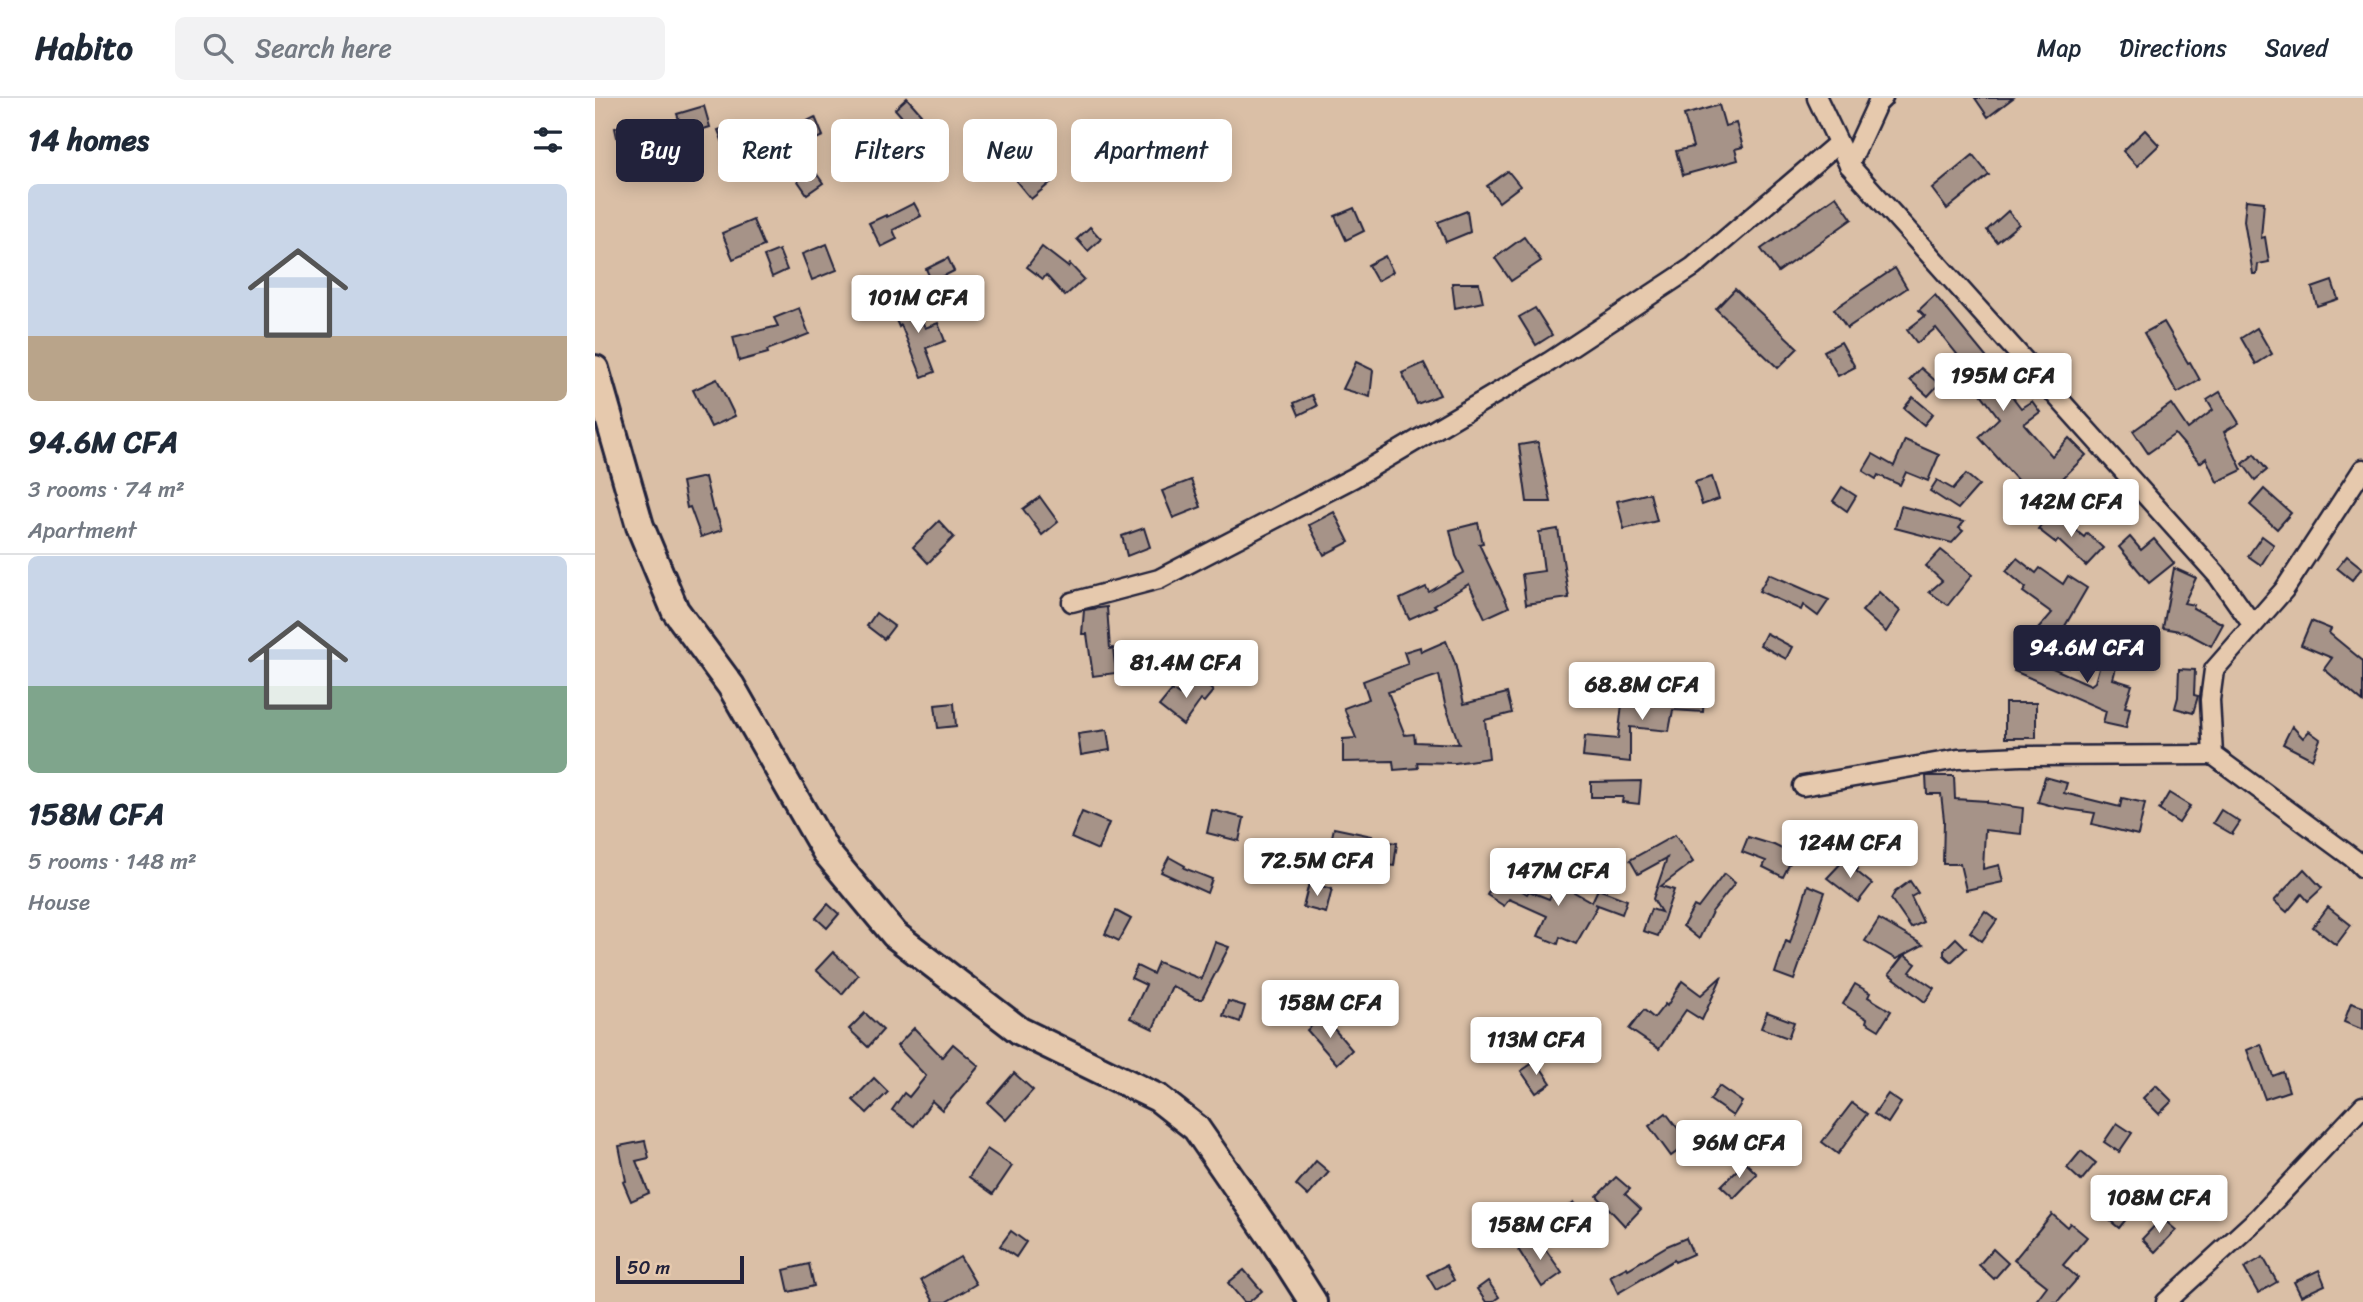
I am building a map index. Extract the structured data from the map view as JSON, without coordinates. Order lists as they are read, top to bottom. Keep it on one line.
{"scale_bar":"50 m","page":{"header":"Habito","search":"Search here","nav":["Map","Directions","Saved"],"heading":"14 homes","chip":["Buy","Rent","Filters","New","Apartment"],"list":[{"name":"94.6M CFA","note":"3 rooms · 74 m² · Apartment"},{"name":"158M CFA","note":"5 rooms · 148 m² · House"}],"price":["101M CFA","195M CFA","142M CFA","94.6M CFA","81.4M CFA","68.8M CFA","124M CFA","72.5M CFA","147M CFA","158M CFA","113M CFA","96M CFA","108M CFA","158M CFA"],"scale":"50 m"}}
